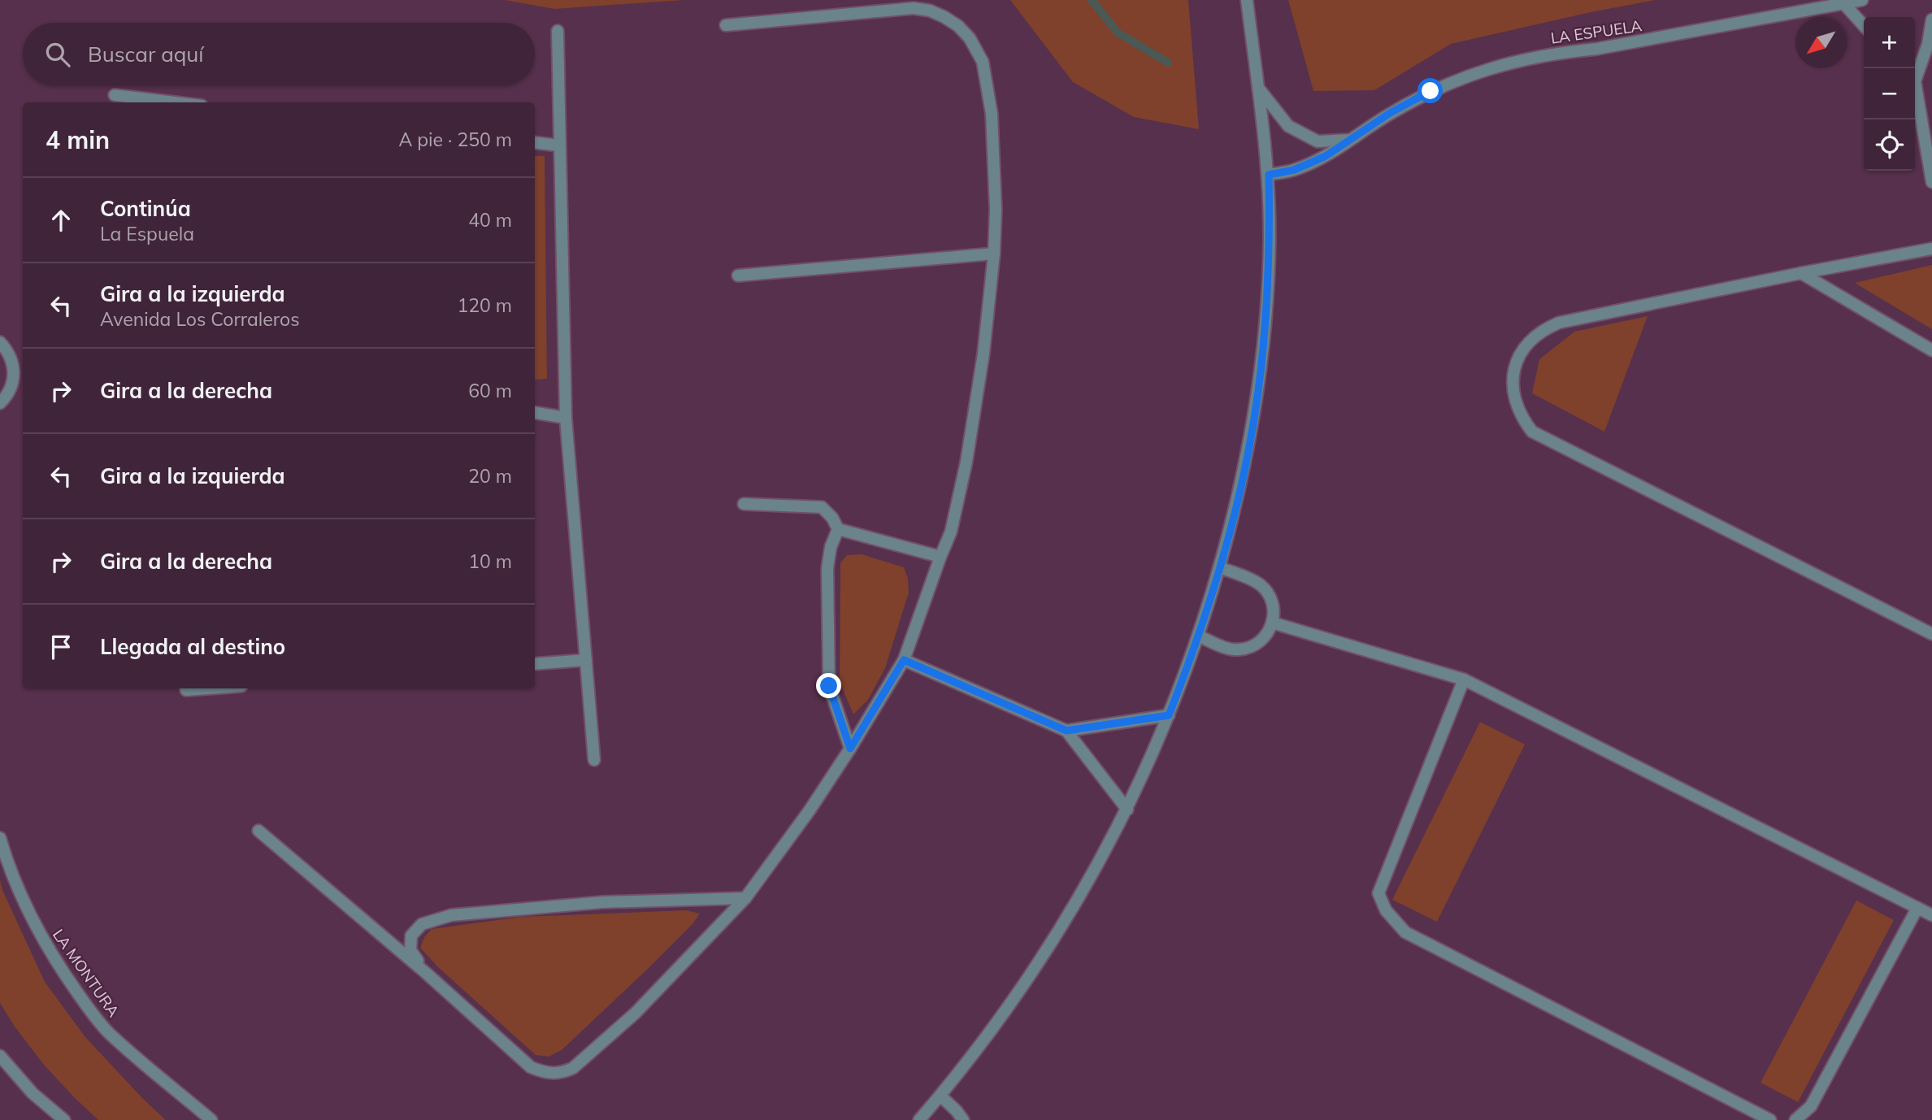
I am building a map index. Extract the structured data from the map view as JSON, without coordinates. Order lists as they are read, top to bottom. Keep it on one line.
{"streets":{"street":["LA ESPUELA","LA MONTURA"]},"north":"bottom left","page":{"map_buttons":["+","−"],"search":"Buscar aquí","heading":["4 min","A pie · 250 m"],"list":[["Continúa","La Espuela","40 m"],["Gira a la izquierda","Avenida Los Corraleros","120 m"],["Gira a la derecha","60 m"],["Gira a la izquierda","20 m"],["Gira a la derecha","10 m"],"Llegada al destino"]}}
